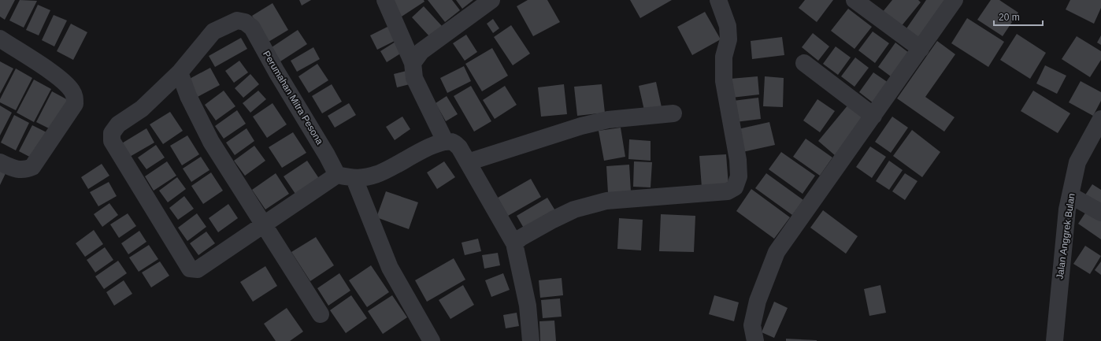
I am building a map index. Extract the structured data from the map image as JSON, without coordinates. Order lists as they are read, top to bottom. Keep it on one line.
{"streets":{"street":["Perumahan Mitra Pesona","Jalan Anggrek Bulan"]},"scale_bar":"20 m"}
